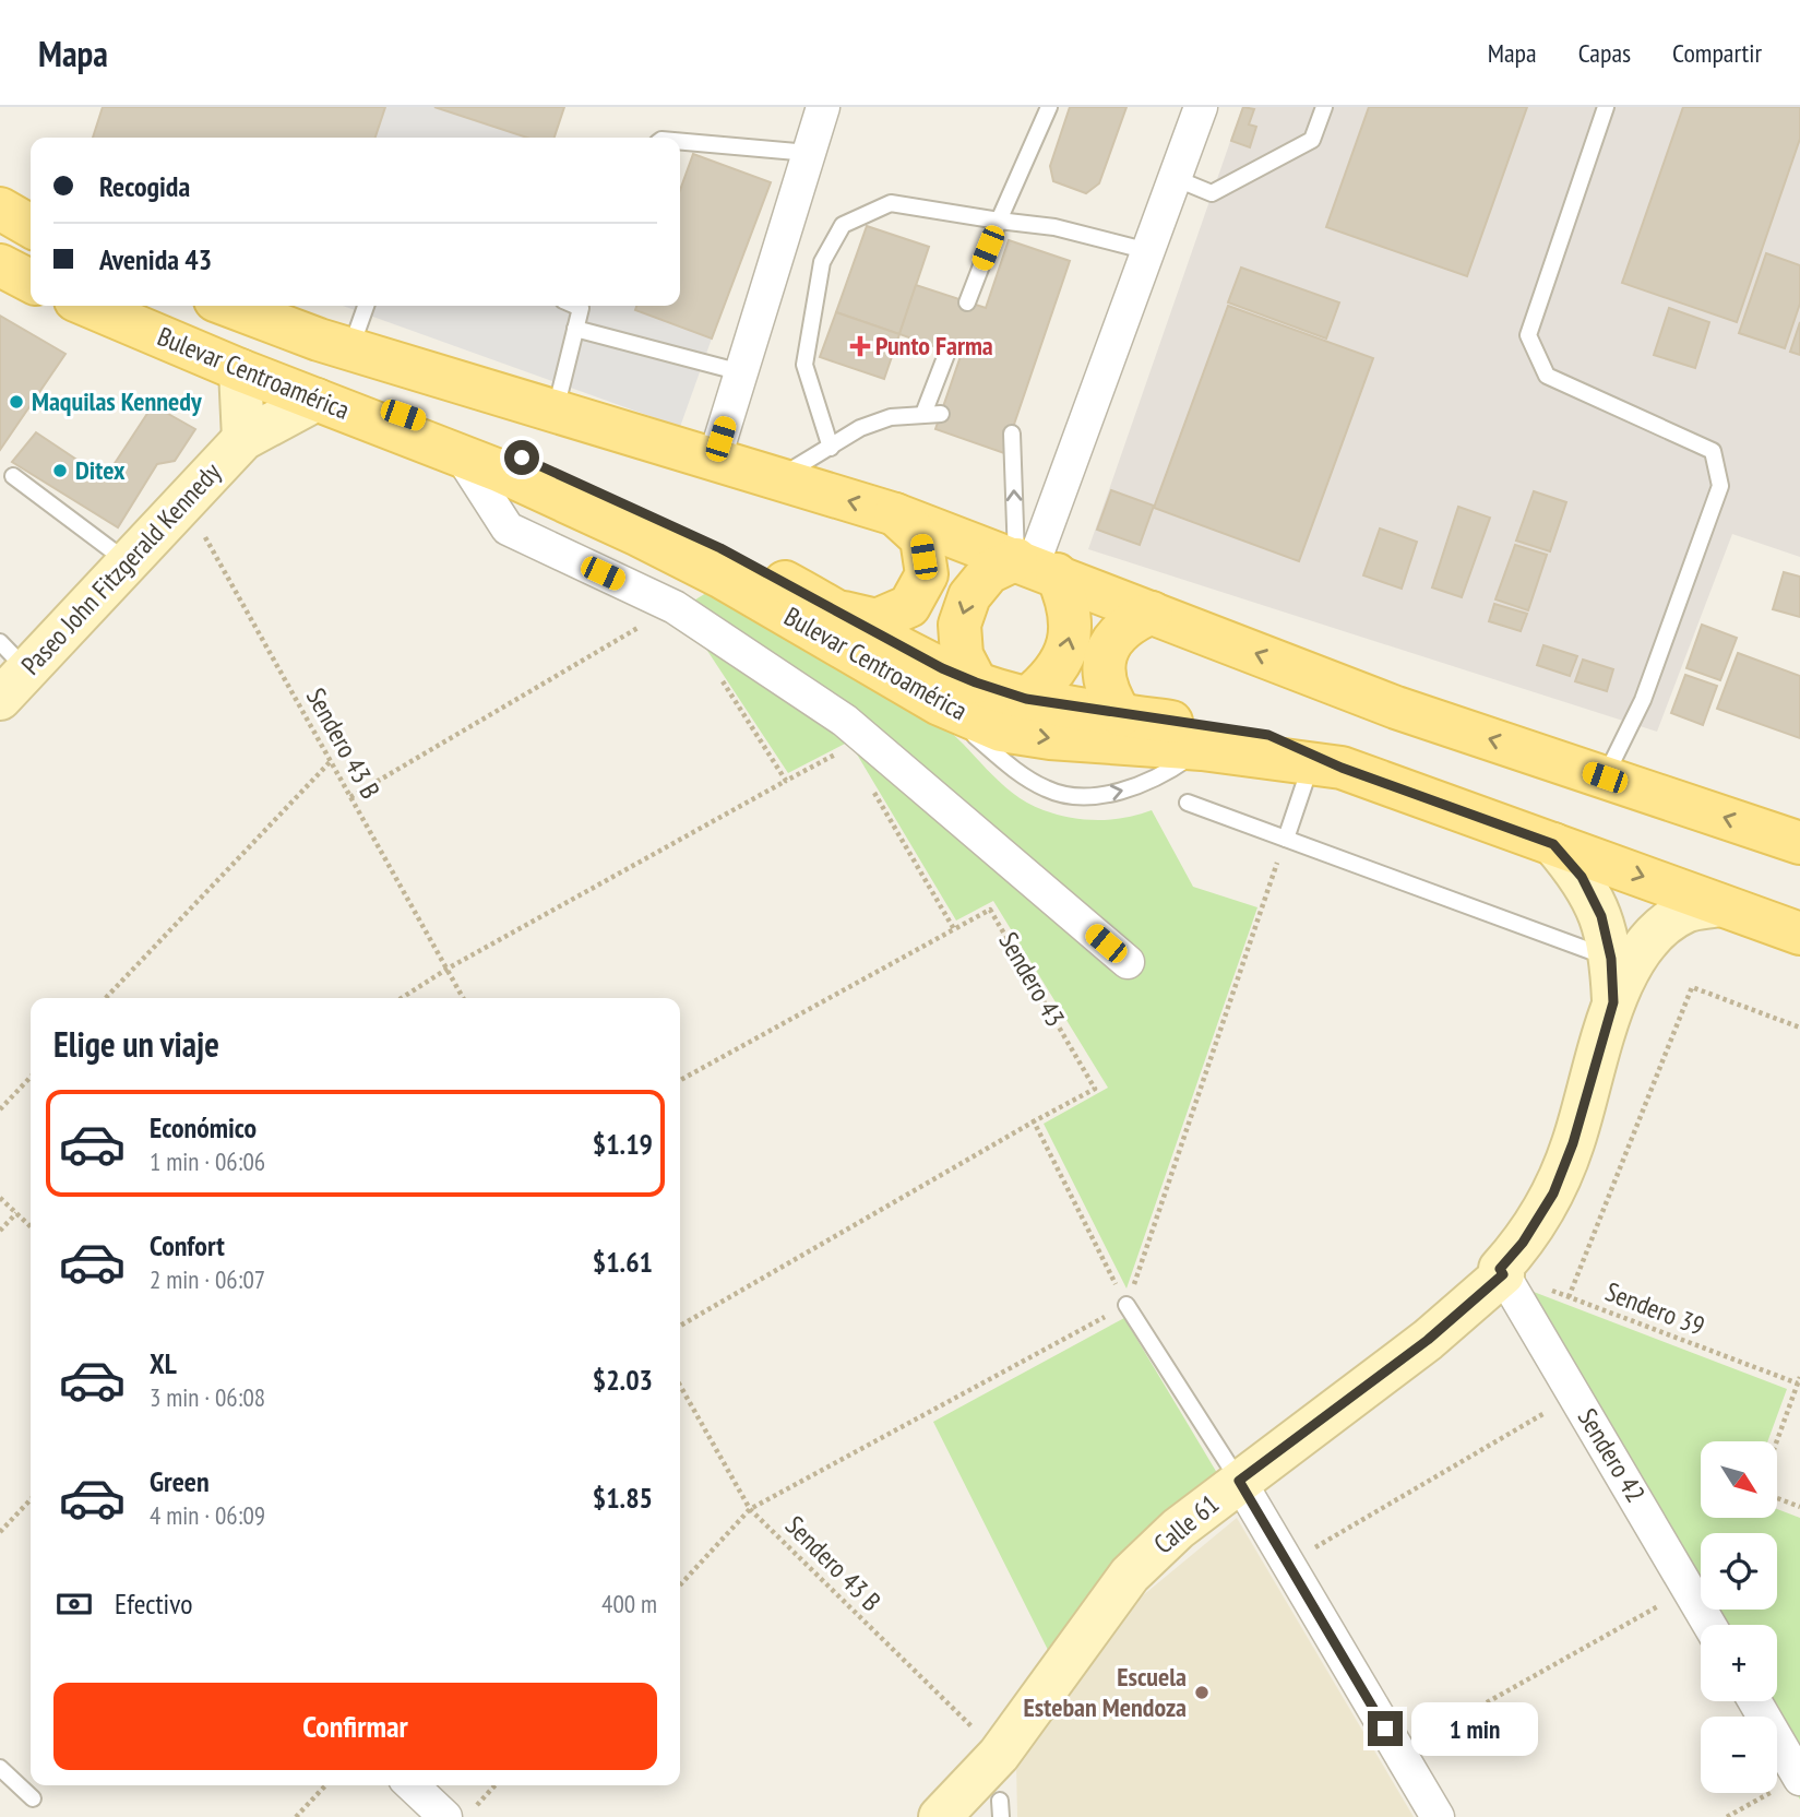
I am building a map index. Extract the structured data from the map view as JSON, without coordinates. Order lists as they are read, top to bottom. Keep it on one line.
{"streets":{"main road":["Bulevar Centroamérica"],"street":["Paseo John Fitzgerald Kennedy","Sendero 42","Calle 61"],"path":["Sendero 43 B","Sendero 43","Sendero 39"]},"crossings":[["Bulevar Centroamérica","Paseo John Fitzgerald Kennedy"],["Bulevar Centroamérica","Calle 61"],["Paseo John Fitzgerald Kennedy","Sendero 43 B"],["Sendero 43 B","Calle 61"],["Sendero 39","Sendero 42"],["Sendero 39","Calle 61"],["Sendero 42","Calle 61"]],"places":{"health":["Punto Farma"],"other":["Maquilas Kennedy","Ditex","Escuela Esteban Mendoza"]},"north":"bottom right","page":{"header":"Mapa","nav":["Mapa","Capas","Compartir"],"banner":["Recogida","Avenida 43"],"heading":"Elige un viaje","list":[{"name":"Económico","note":"1 min · 06:06","value":"$1.19"},{"name":"Confort","note":"2 min · 06:07","value":"$1.61"},{"name":"XL","note":"3 min · 06:08","value":"$2.03"},{"name":"Green","note":"4 min · 06:09","value":"$1.85"}],"map_buttons":["+","−"],"pay":["Efectivo","400 m"],"buttons":"Confirmar","bubble":"1 min"}}
